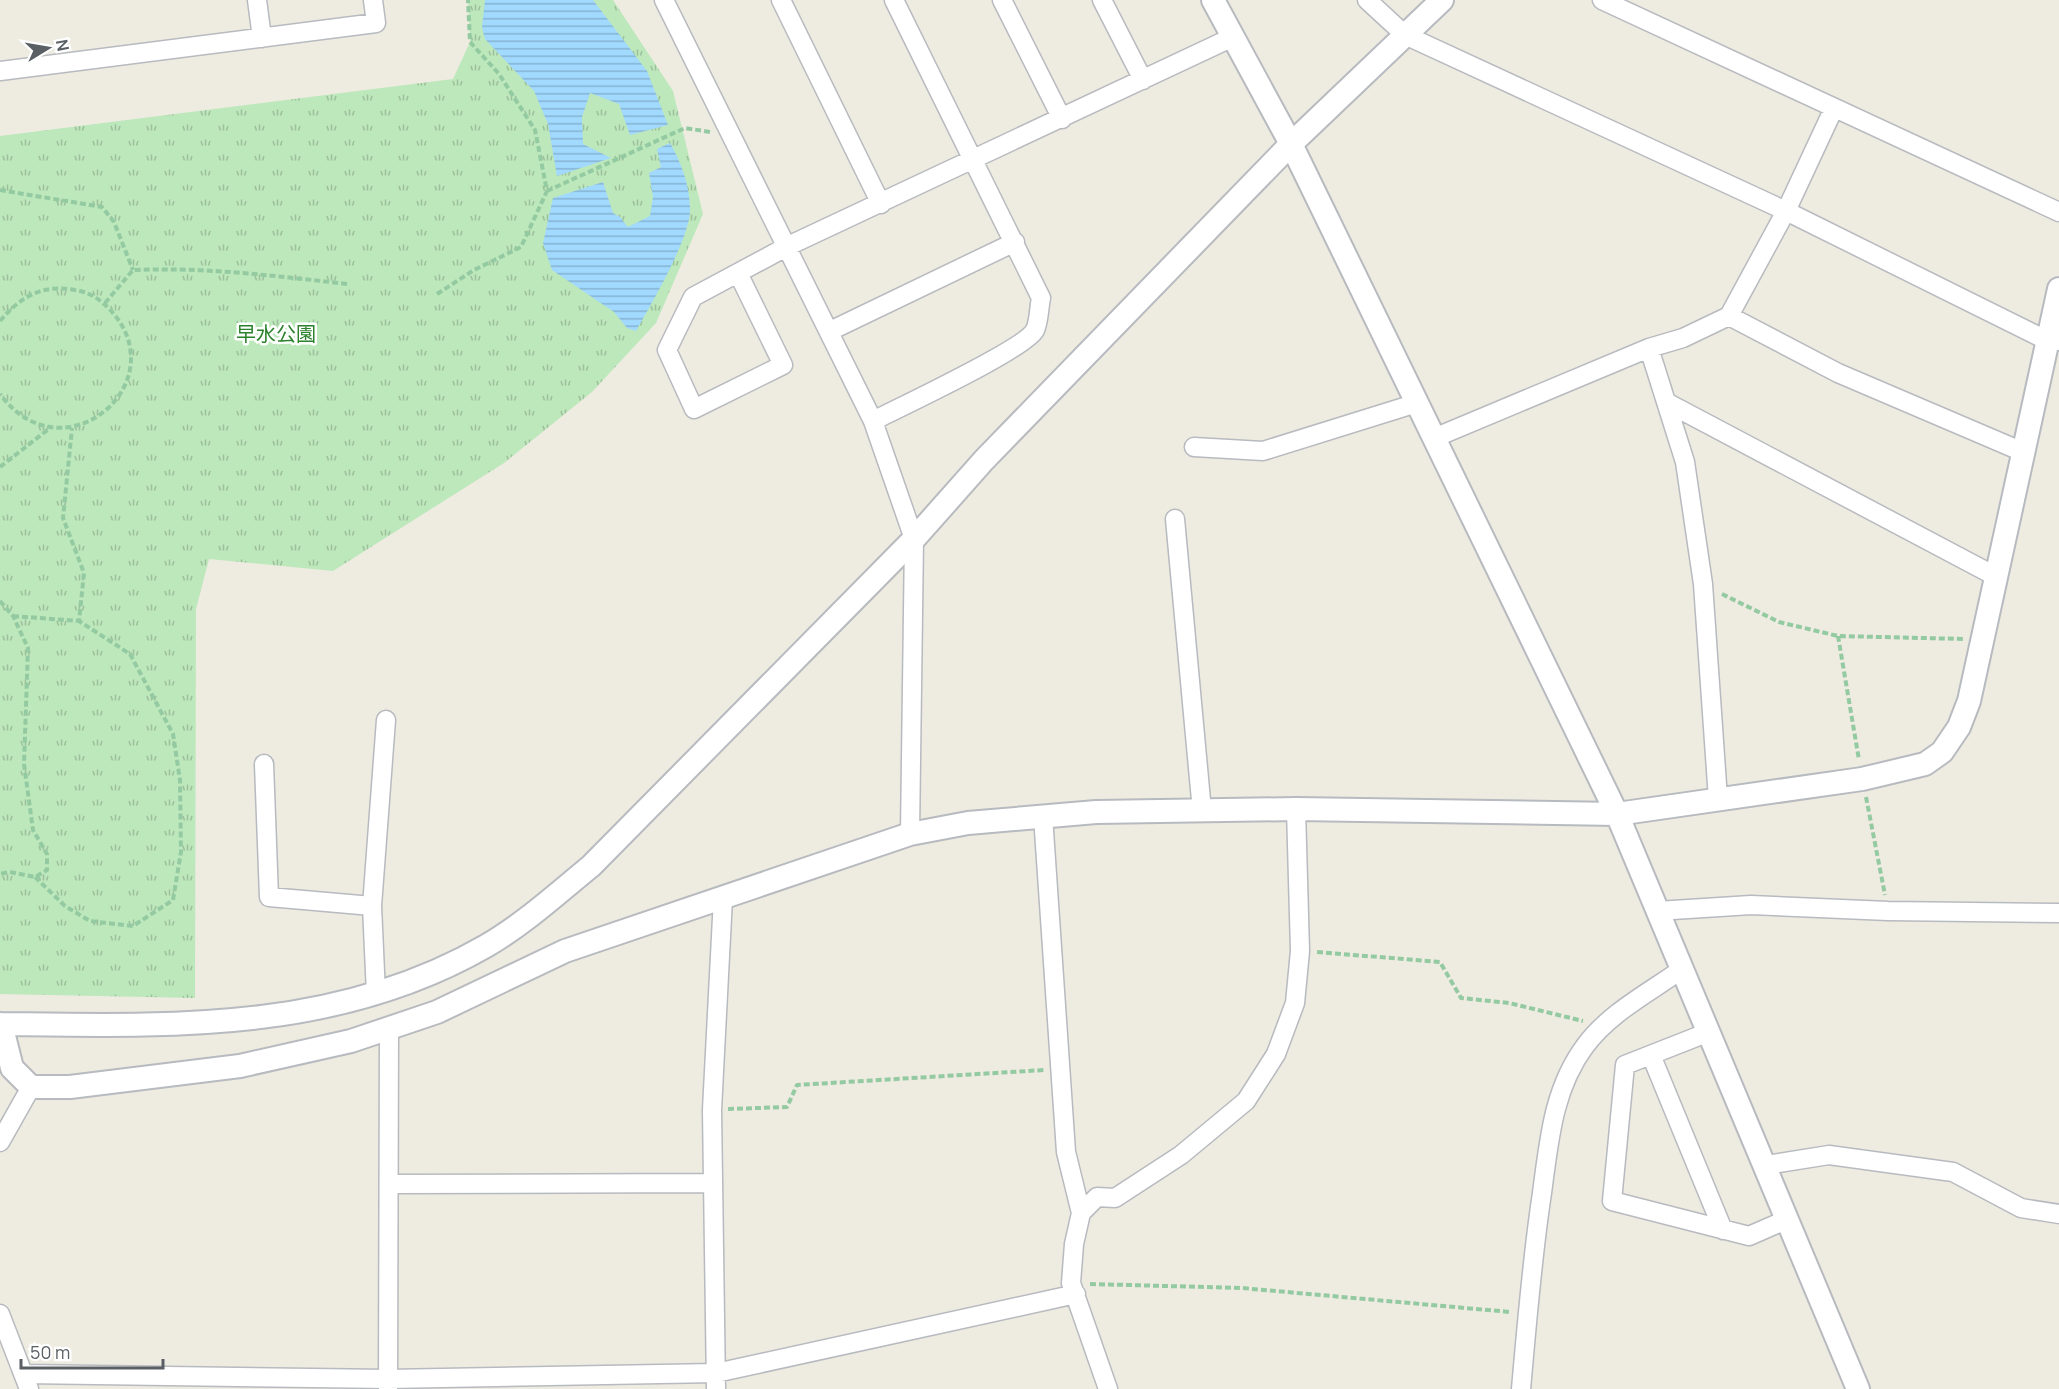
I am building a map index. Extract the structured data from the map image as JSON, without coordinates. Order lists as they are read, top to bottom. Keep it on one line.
{"parks":["早水公園"],"scale_bar":"50 m","north":"right"}
